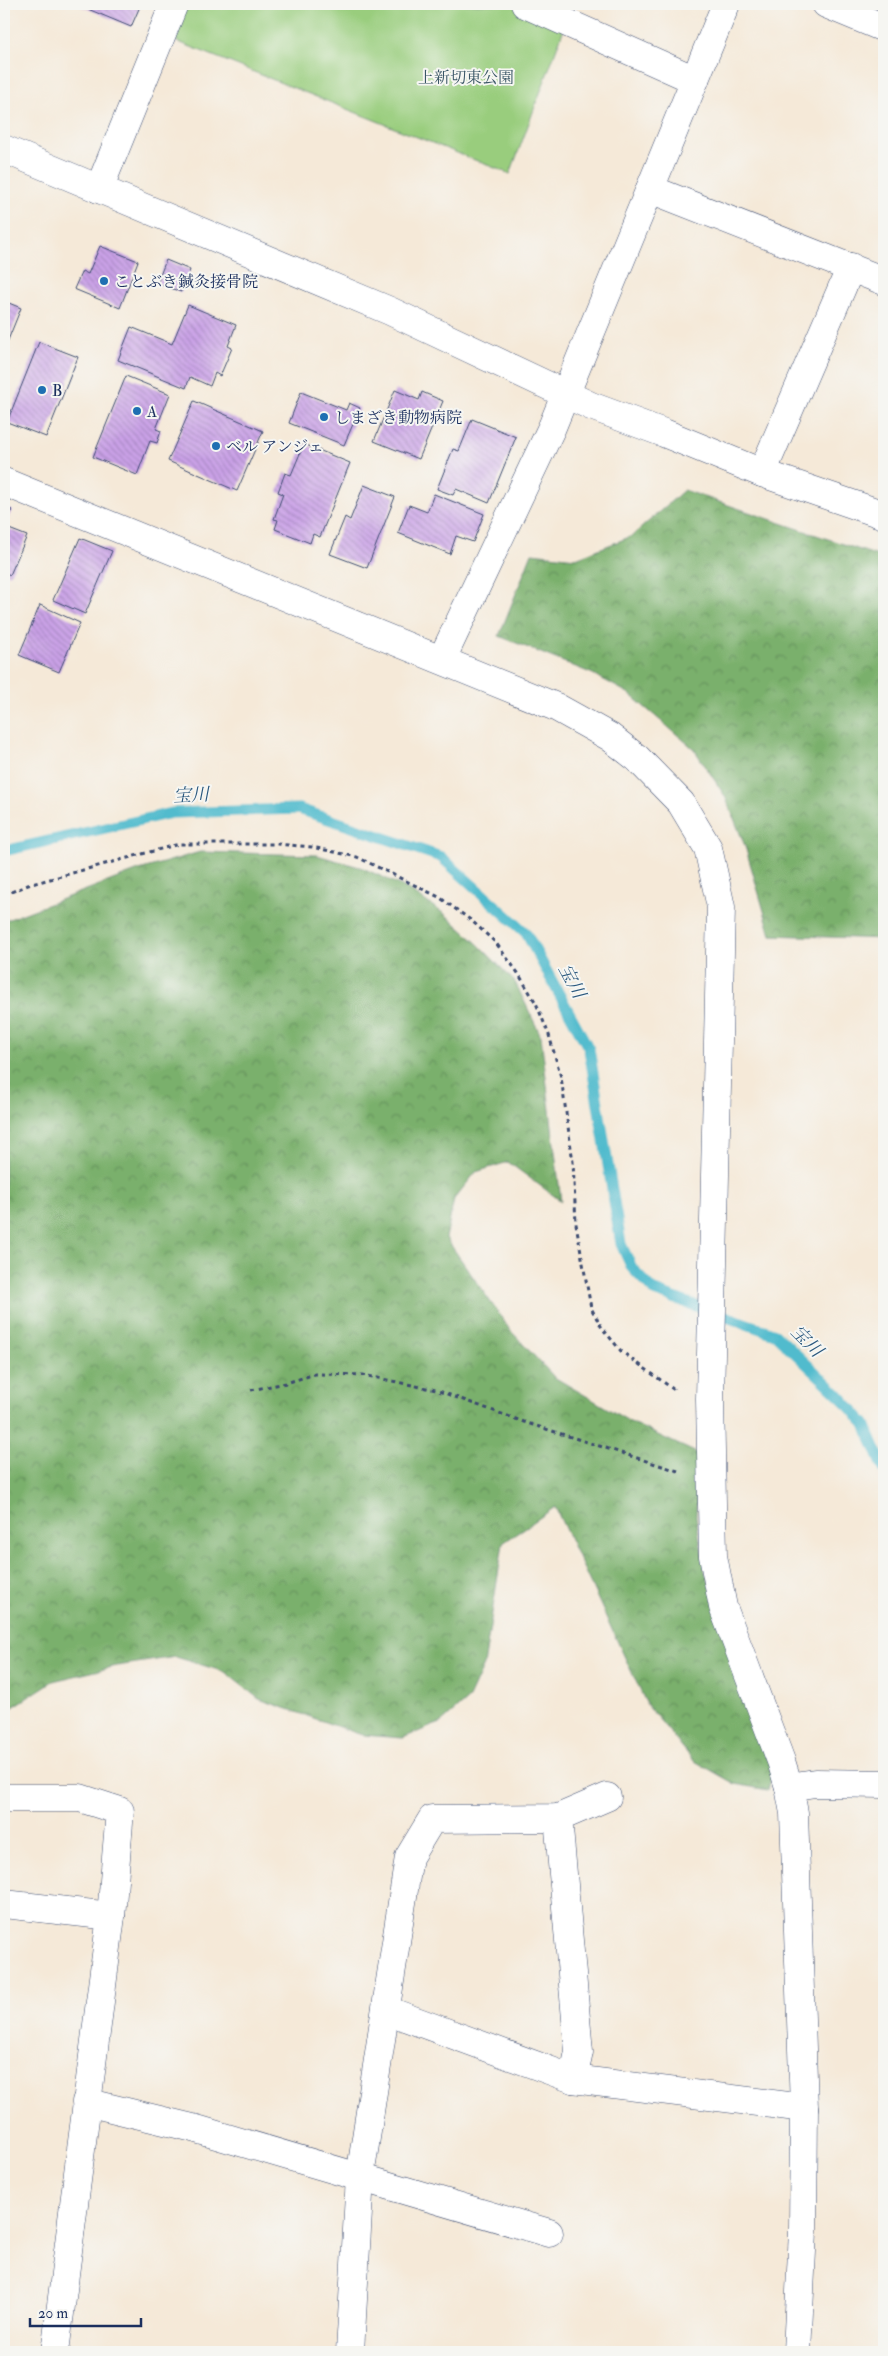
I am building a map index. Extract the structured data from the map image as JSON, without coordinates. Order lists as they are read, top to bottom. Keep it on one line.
{"water":["宝川"],"parks":["上新切東公園"],"places":["ことぶき鍼灸接骨院","B","A","しまざき動物病院","ベル アンジェ"],"scale_bar":"20 m"}
